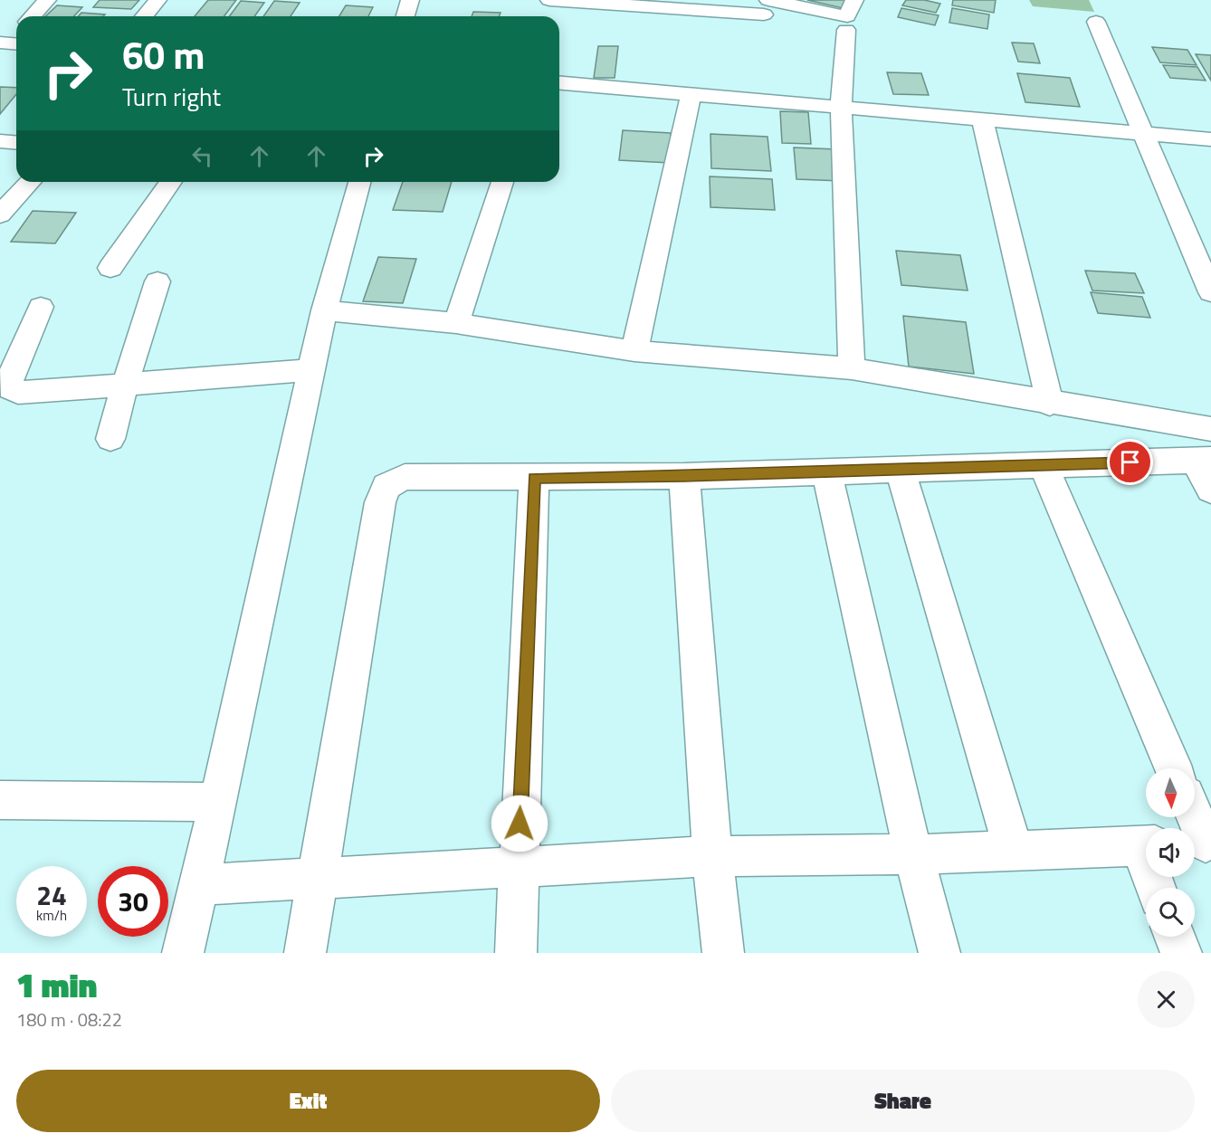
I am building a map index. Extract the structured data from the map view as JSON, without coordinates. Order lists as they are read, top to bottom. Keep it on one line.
{"north":"bottom","page":{"turn":["60 m","Turn right"],"speed":"24 km/h","limit":"30","heading":["1 min","180 m · 08:22"],"buttons":["Exit","Share"]}}
